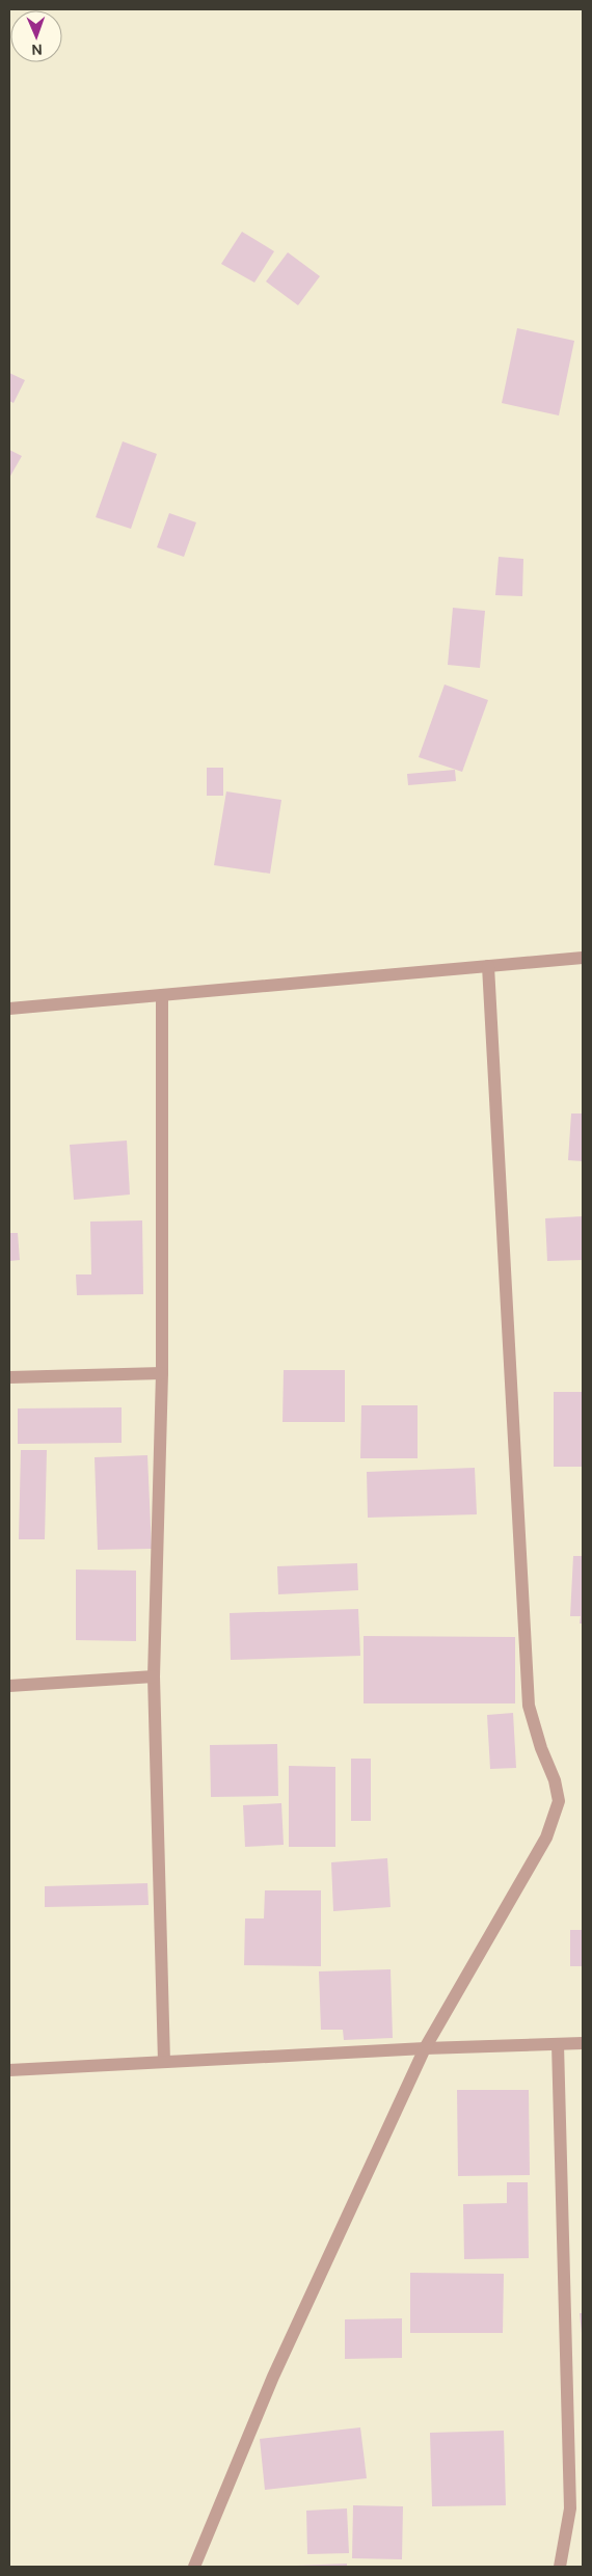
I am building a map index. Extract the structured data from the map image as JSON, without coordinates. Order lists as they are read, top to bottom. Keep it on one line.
{"north":"bottom"}
